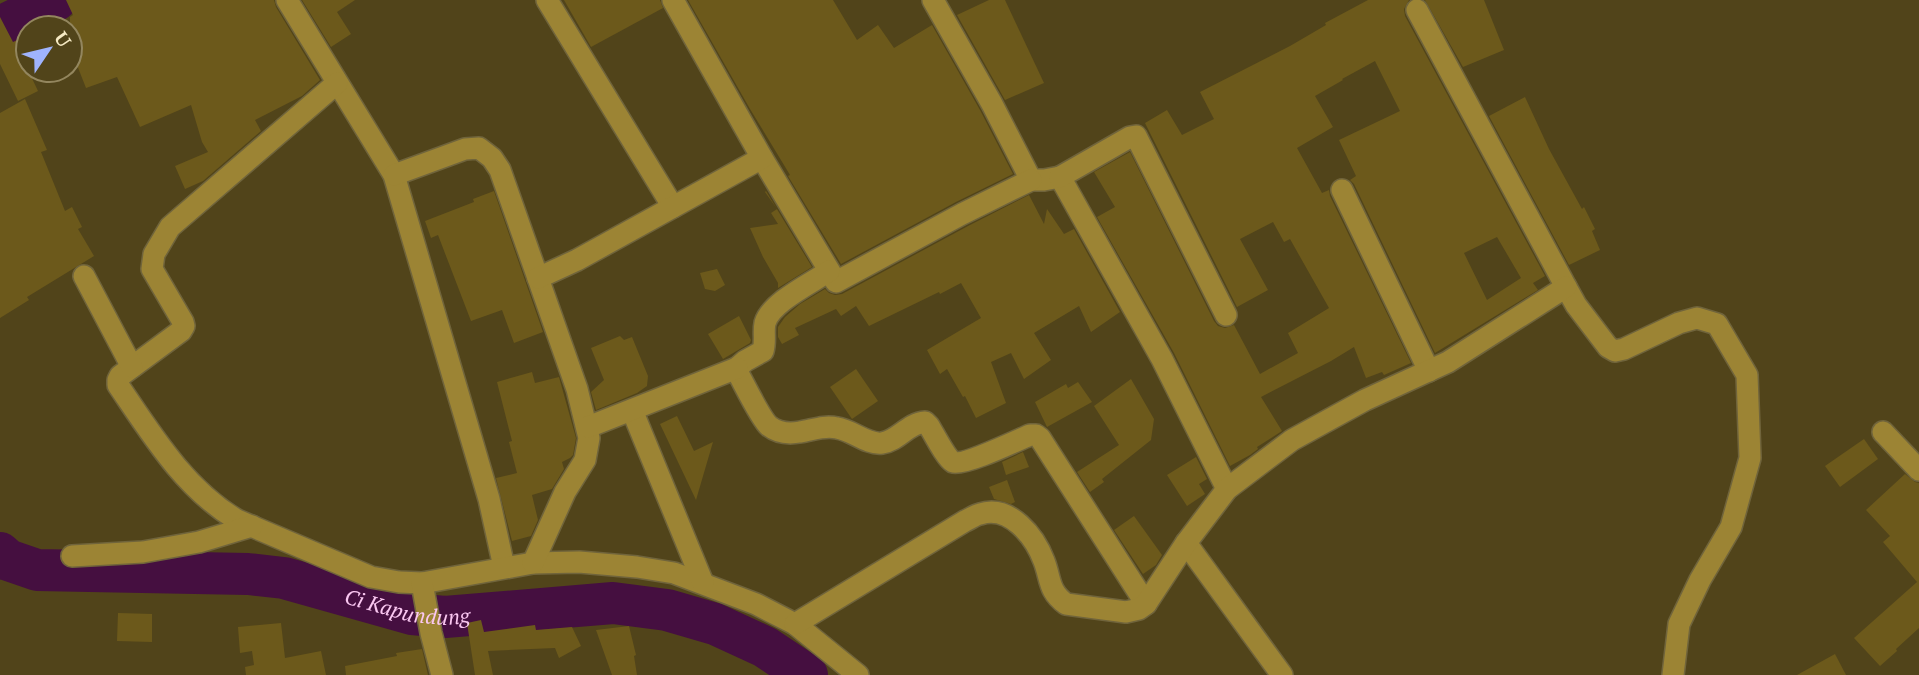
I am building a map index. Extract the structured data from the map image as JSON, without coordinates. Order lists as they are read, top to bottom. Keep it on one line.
{"water":["Ci Kapundung"],"north":"top right"}
